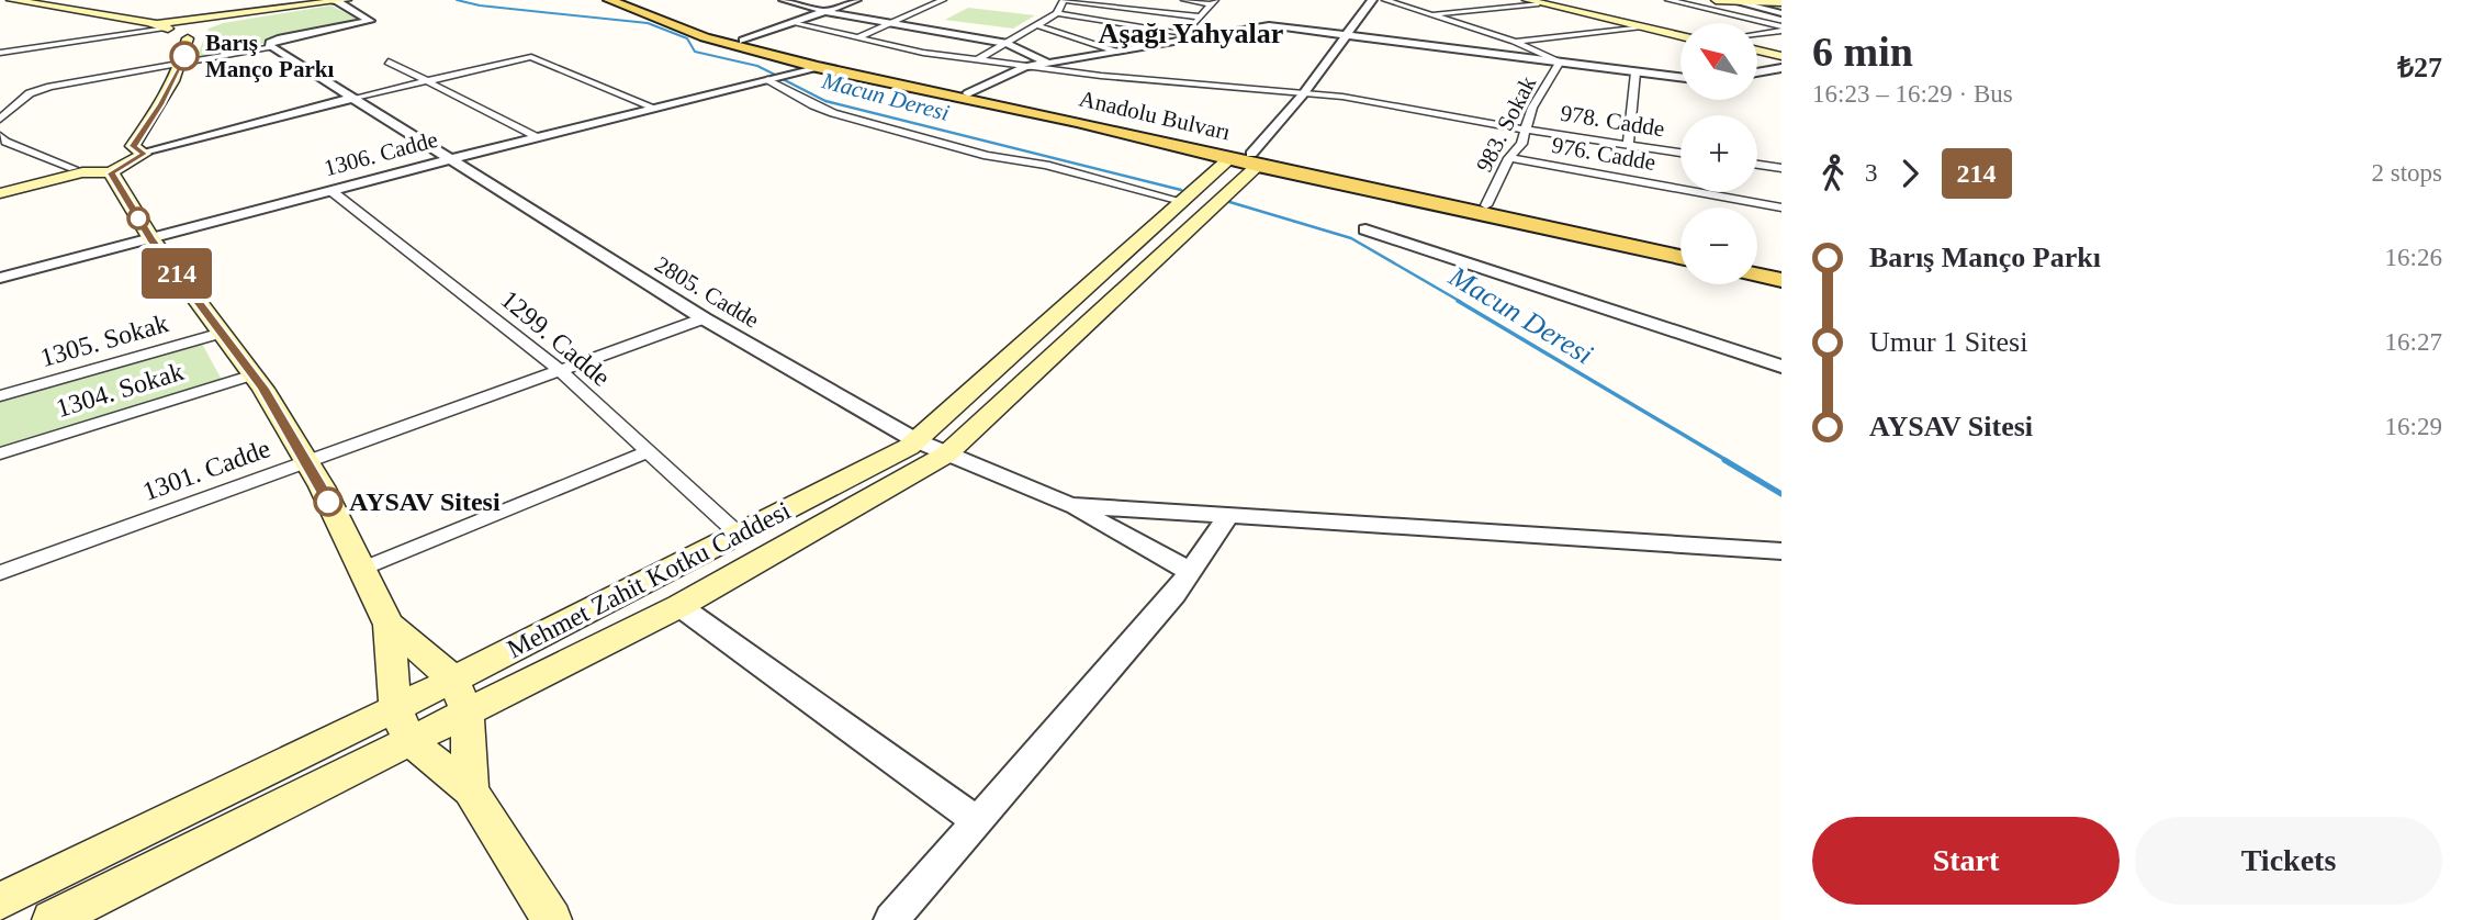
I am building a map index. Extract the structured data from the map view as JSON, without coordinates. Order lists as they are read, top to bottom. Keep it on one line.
{"streets":{"main road":["Anadolu Bulvarı","Mehmet Zahit Kotku Caddesi"],"street":["978. Cadde","983. Sokak","1306. Cadde","976. Cadde","2805. Cadde","1299. Cadde","1305. Sokak","1304. Sokak","1301. Cadde"]},"crossings":[["Anadolu Bulvarı","983. Sokak"],["Anadolu Bulvarı","1306. Cadde"],["Anadolu Bulvarı","Mehmet Zahit Kotku Caddesi"],["978. Cadde","983. Sokak"],["983. Sokak","976. Cadde"],["1306. Cadde","2805. Cadde"],["1306. Cadde","1299. Cadde"],["2805. Cadde","1301. Cadde"],["2805. Cadde","Mehmet Zahit Kotku Caddesi"],["1299. Cadde","1301. Cadde"],["1299. Cadde","Mehmet Zahit Kotku Caddesi"]],"districts":["Aşağı Yahyalar"],"water":["Macun Deresi"],"places":["Barış Manço Parkı","AYSAV Sitesi"],"lines":["bus line 214"],"north":"top left","page":{"on_map":"214","heading":["6 min","16:23 – 16:29 · Bus","₺27"],"map_buttons":["+","−"],"legs":["3","214","2 stops"],"list":[{"name":"Barış Manço Parkı","value":"16:26"},{"name":"Umur 1 Sitesi","value":"16:27"},{"name":"AYSAV Sitesi","value":"16:29"}],"buttons":["Start","Tickets"]}}
